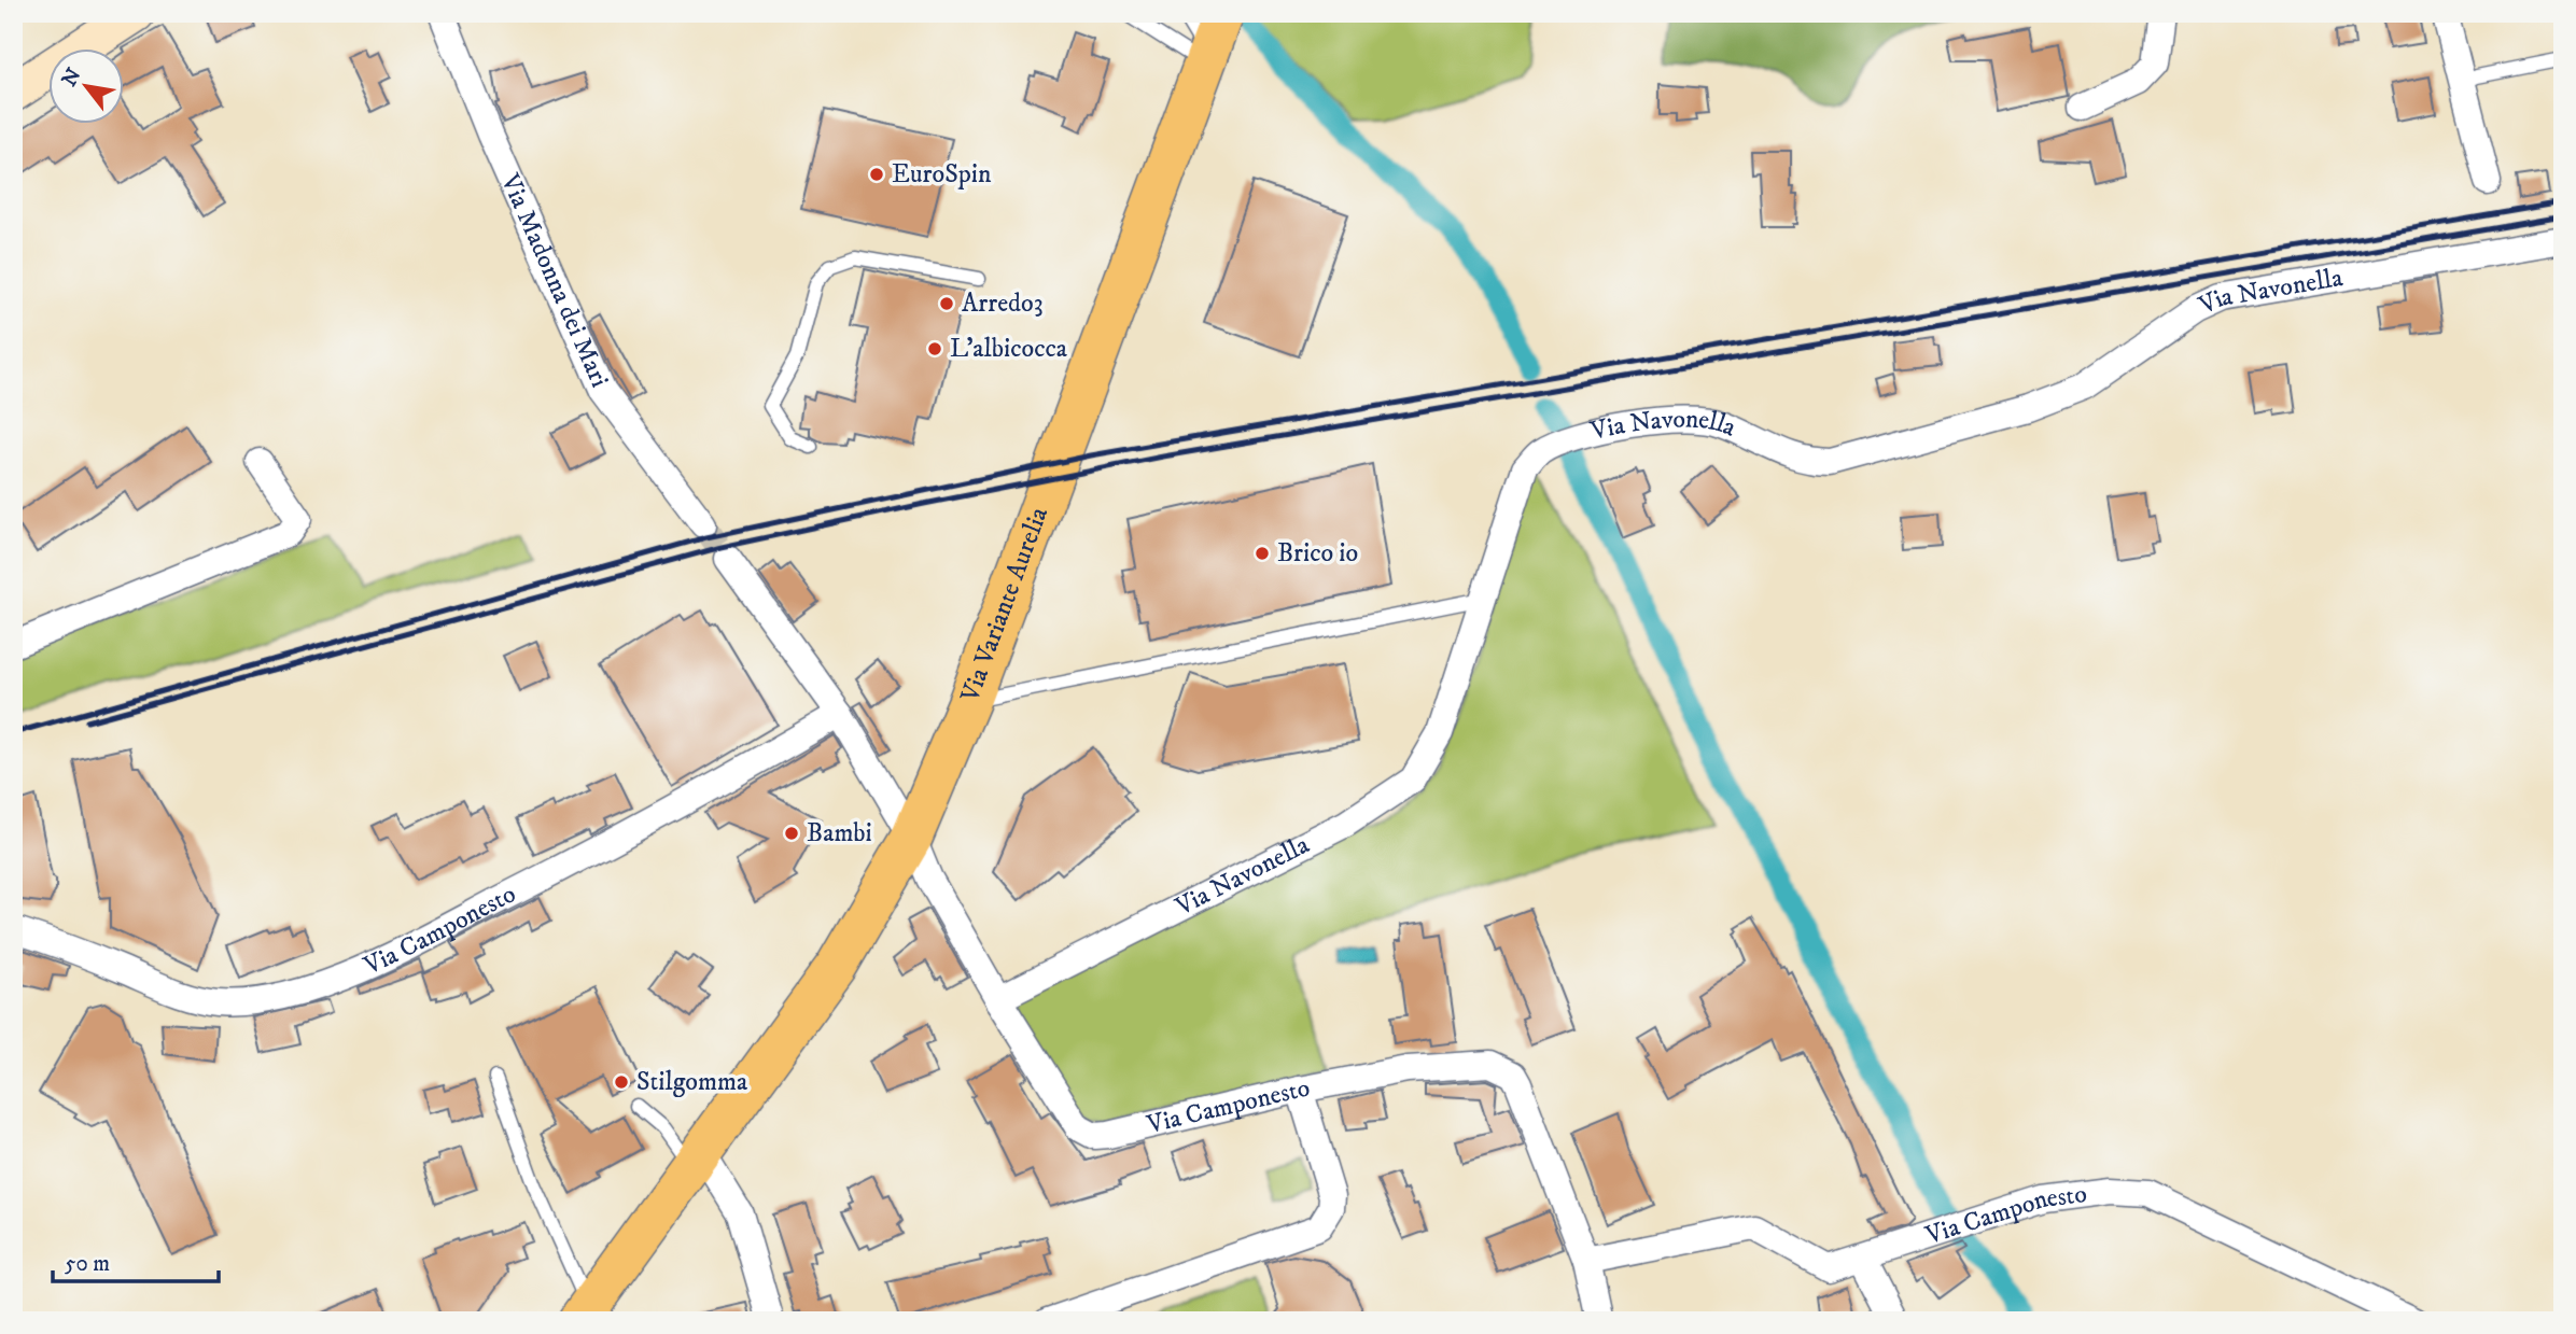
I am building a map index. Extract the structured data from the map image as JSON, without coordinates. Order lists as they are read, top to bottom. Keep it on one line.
{"streets":{"main road":["Via Variante Aurelia"],"street":["Via Madonna dei Mari","Via Navonella","Via Camponesto"]},"crossings":[["Via Navonella","Via Camponesto"],["Via Variante Aurelia","Via Camponesto"]],"places":["EuroSpin","Arredo3","L'albicocca","Brico io","Bambi","Stilgomma"],"scale_bar":"50 m","north":"top left"}
